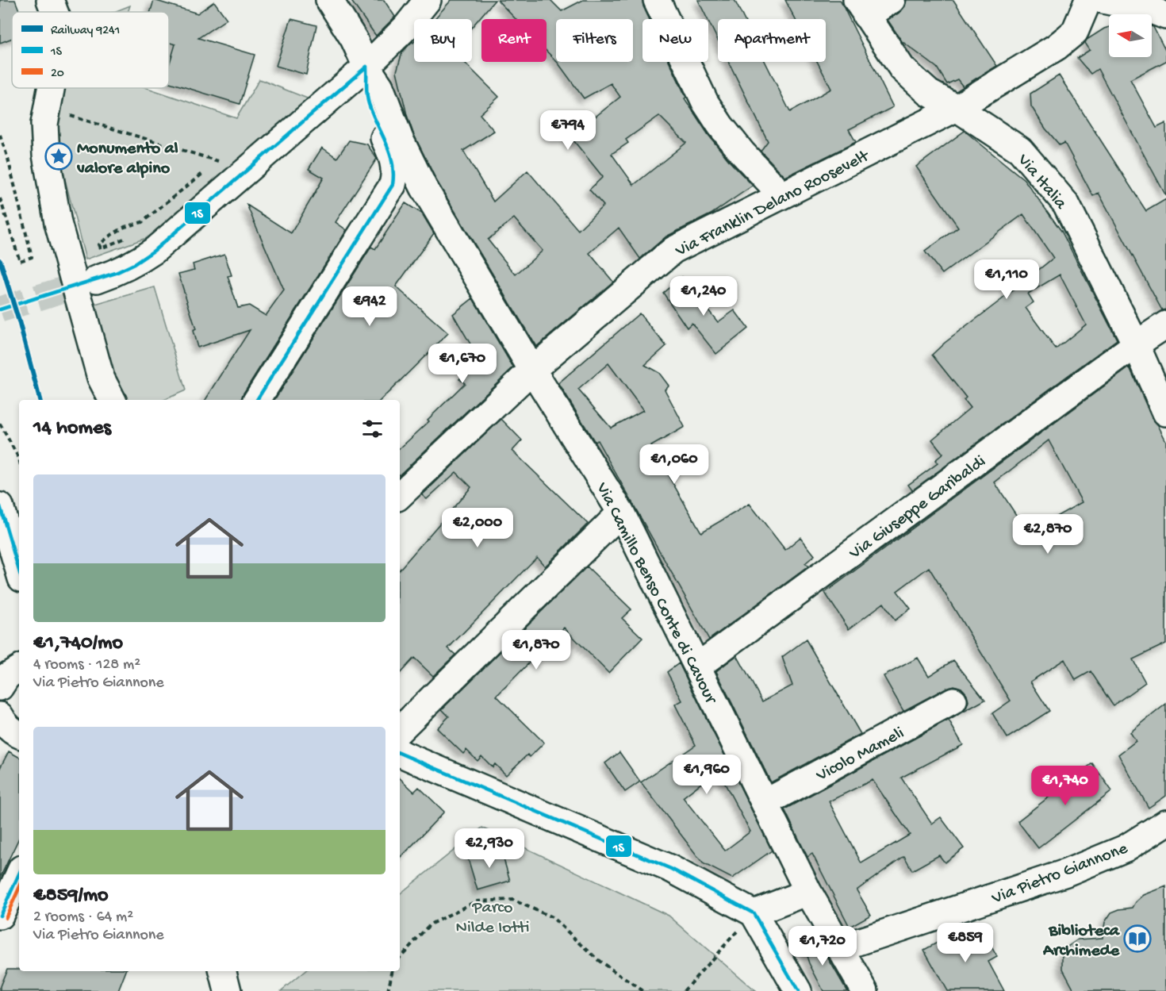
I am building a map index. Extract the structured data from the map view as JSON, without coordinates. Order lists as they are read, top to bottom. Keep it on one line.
{"streets":{"street":["Via Italia","Via Franklin Delano Roosevelt","Via Giuseppe Garibaldi","Via Camillo Benso Conte di Cavour","Vicolo Mameli","Via Pietro Giannone"]},"crossings":[["Via Italia","Via Franklin Delano Roosevelt"],["Via Italia","Via Giuseppe Garibaldi"],["Via Franklin Delano Roosevelt","Via Camillo Benso Conte di Cavour"],["Via Giuseppe Garibaldi","Via Camillo Benso Conte di Cavour"],["Via Camillo Benso Conte di Cavour","Vicolo Mameli"],["Via Camillo Benso Conte di Cavour","Via Pietro Giannone"]],"parks":["Parco Nilde Iotti"],"places":{"place":["Monumento al valore alpino"],"library":["Biblioteca Archimede"]},"lines":["transit line 1S","rail line 9241","transit line 20"],"legend":["Railway 9241","1S","20"],"north":"left","page":{"chip":["Buy","Rent","Filters","New","Apartment"],"price":["€794","€1,110","€1,240","€942","€1,670","€1,060","€2,000","€2,870","€1,870","€1,960","€1,740","€2,930","€859","€1,720"],"heading":"14 homes","list":[{"name":"€1,740/mo","note":"4 rooms · 128 m² · Via Pietro Giannone"},{"name":"€859/mo","note":"2 rooms · 64 m² · Via Pietro Giannone"}]}}
